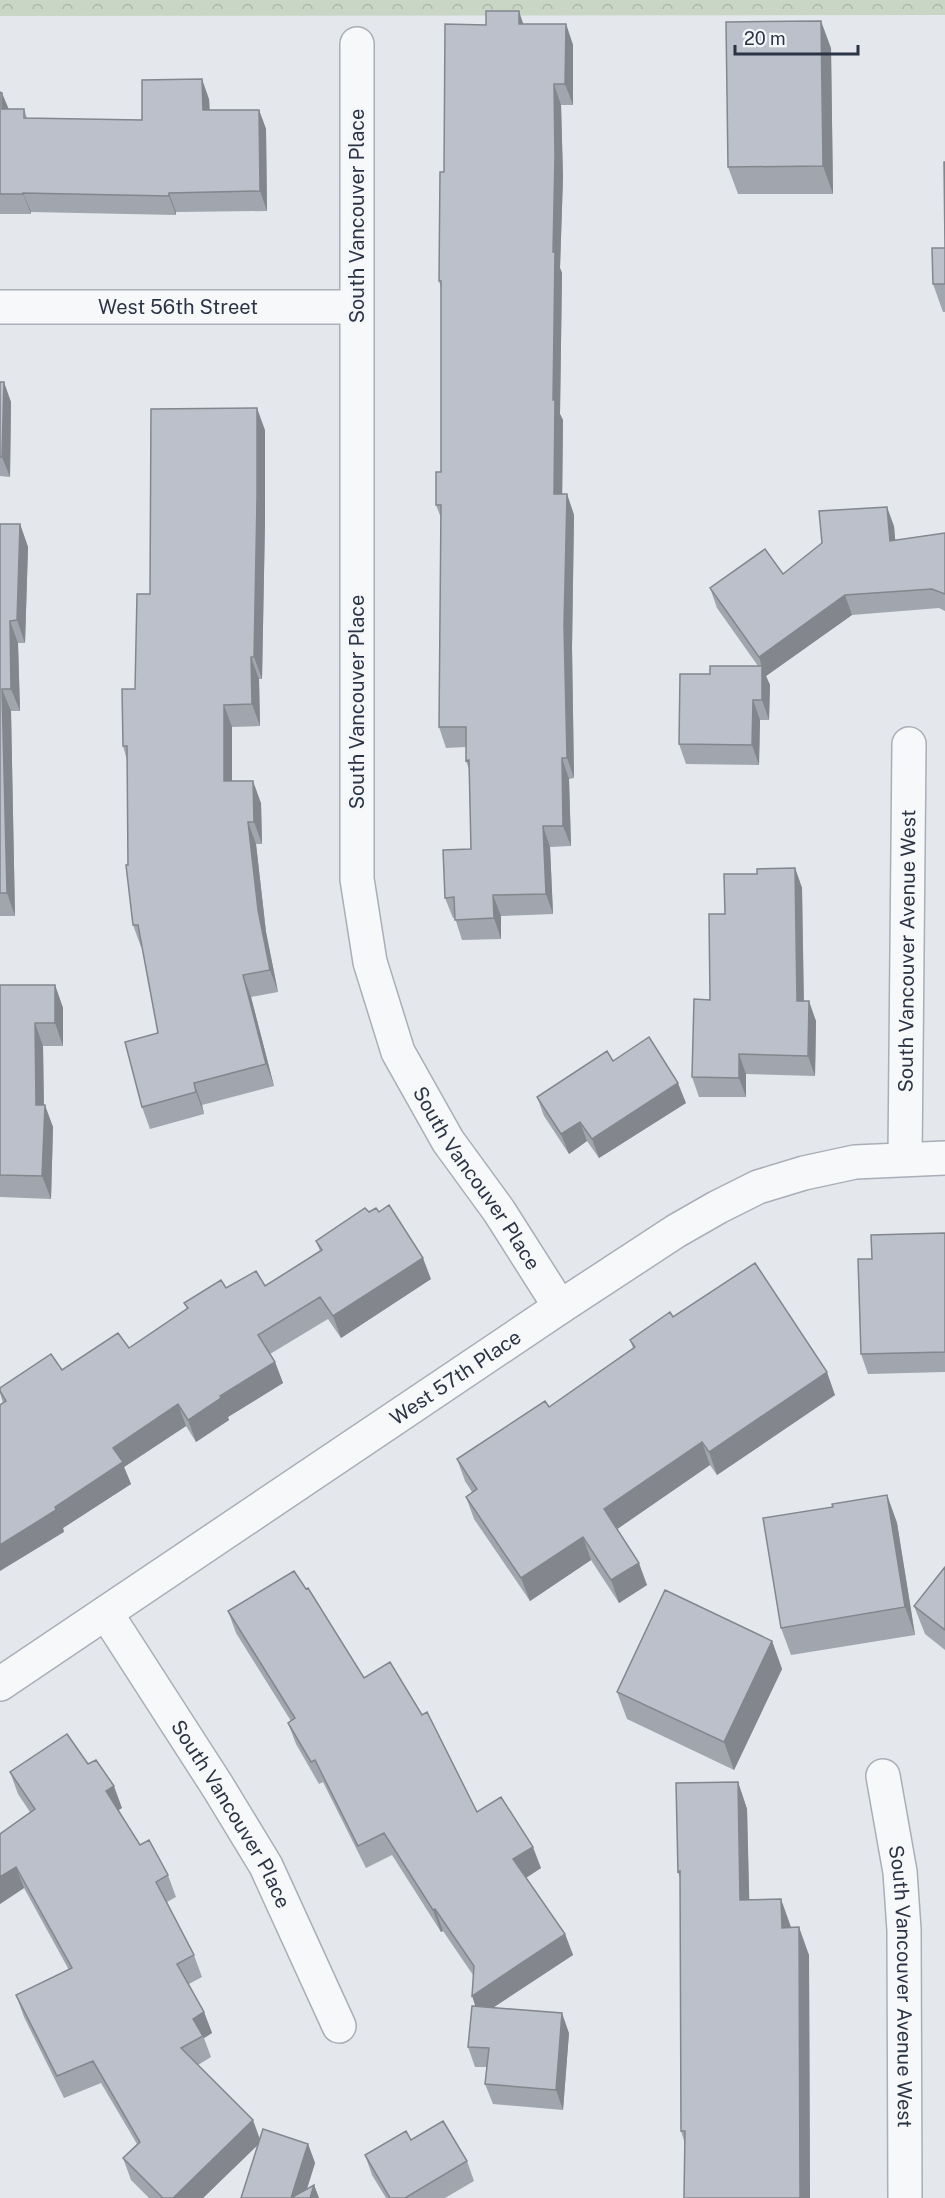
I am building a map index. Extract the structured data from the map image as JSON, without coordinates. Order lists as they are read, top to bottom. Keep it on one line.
{"streets":{"street":["South Vancouver Place","West 56th Street","South Vancouver Avenue West","West 57th Place"]},"crossings":[["South Vancouver Place","West 56th Street"],["South Vancouver Place","West 57th Place"],["South Vancouver Avenue West","West 57th Place"]],"scale_bar":"20 m"}
